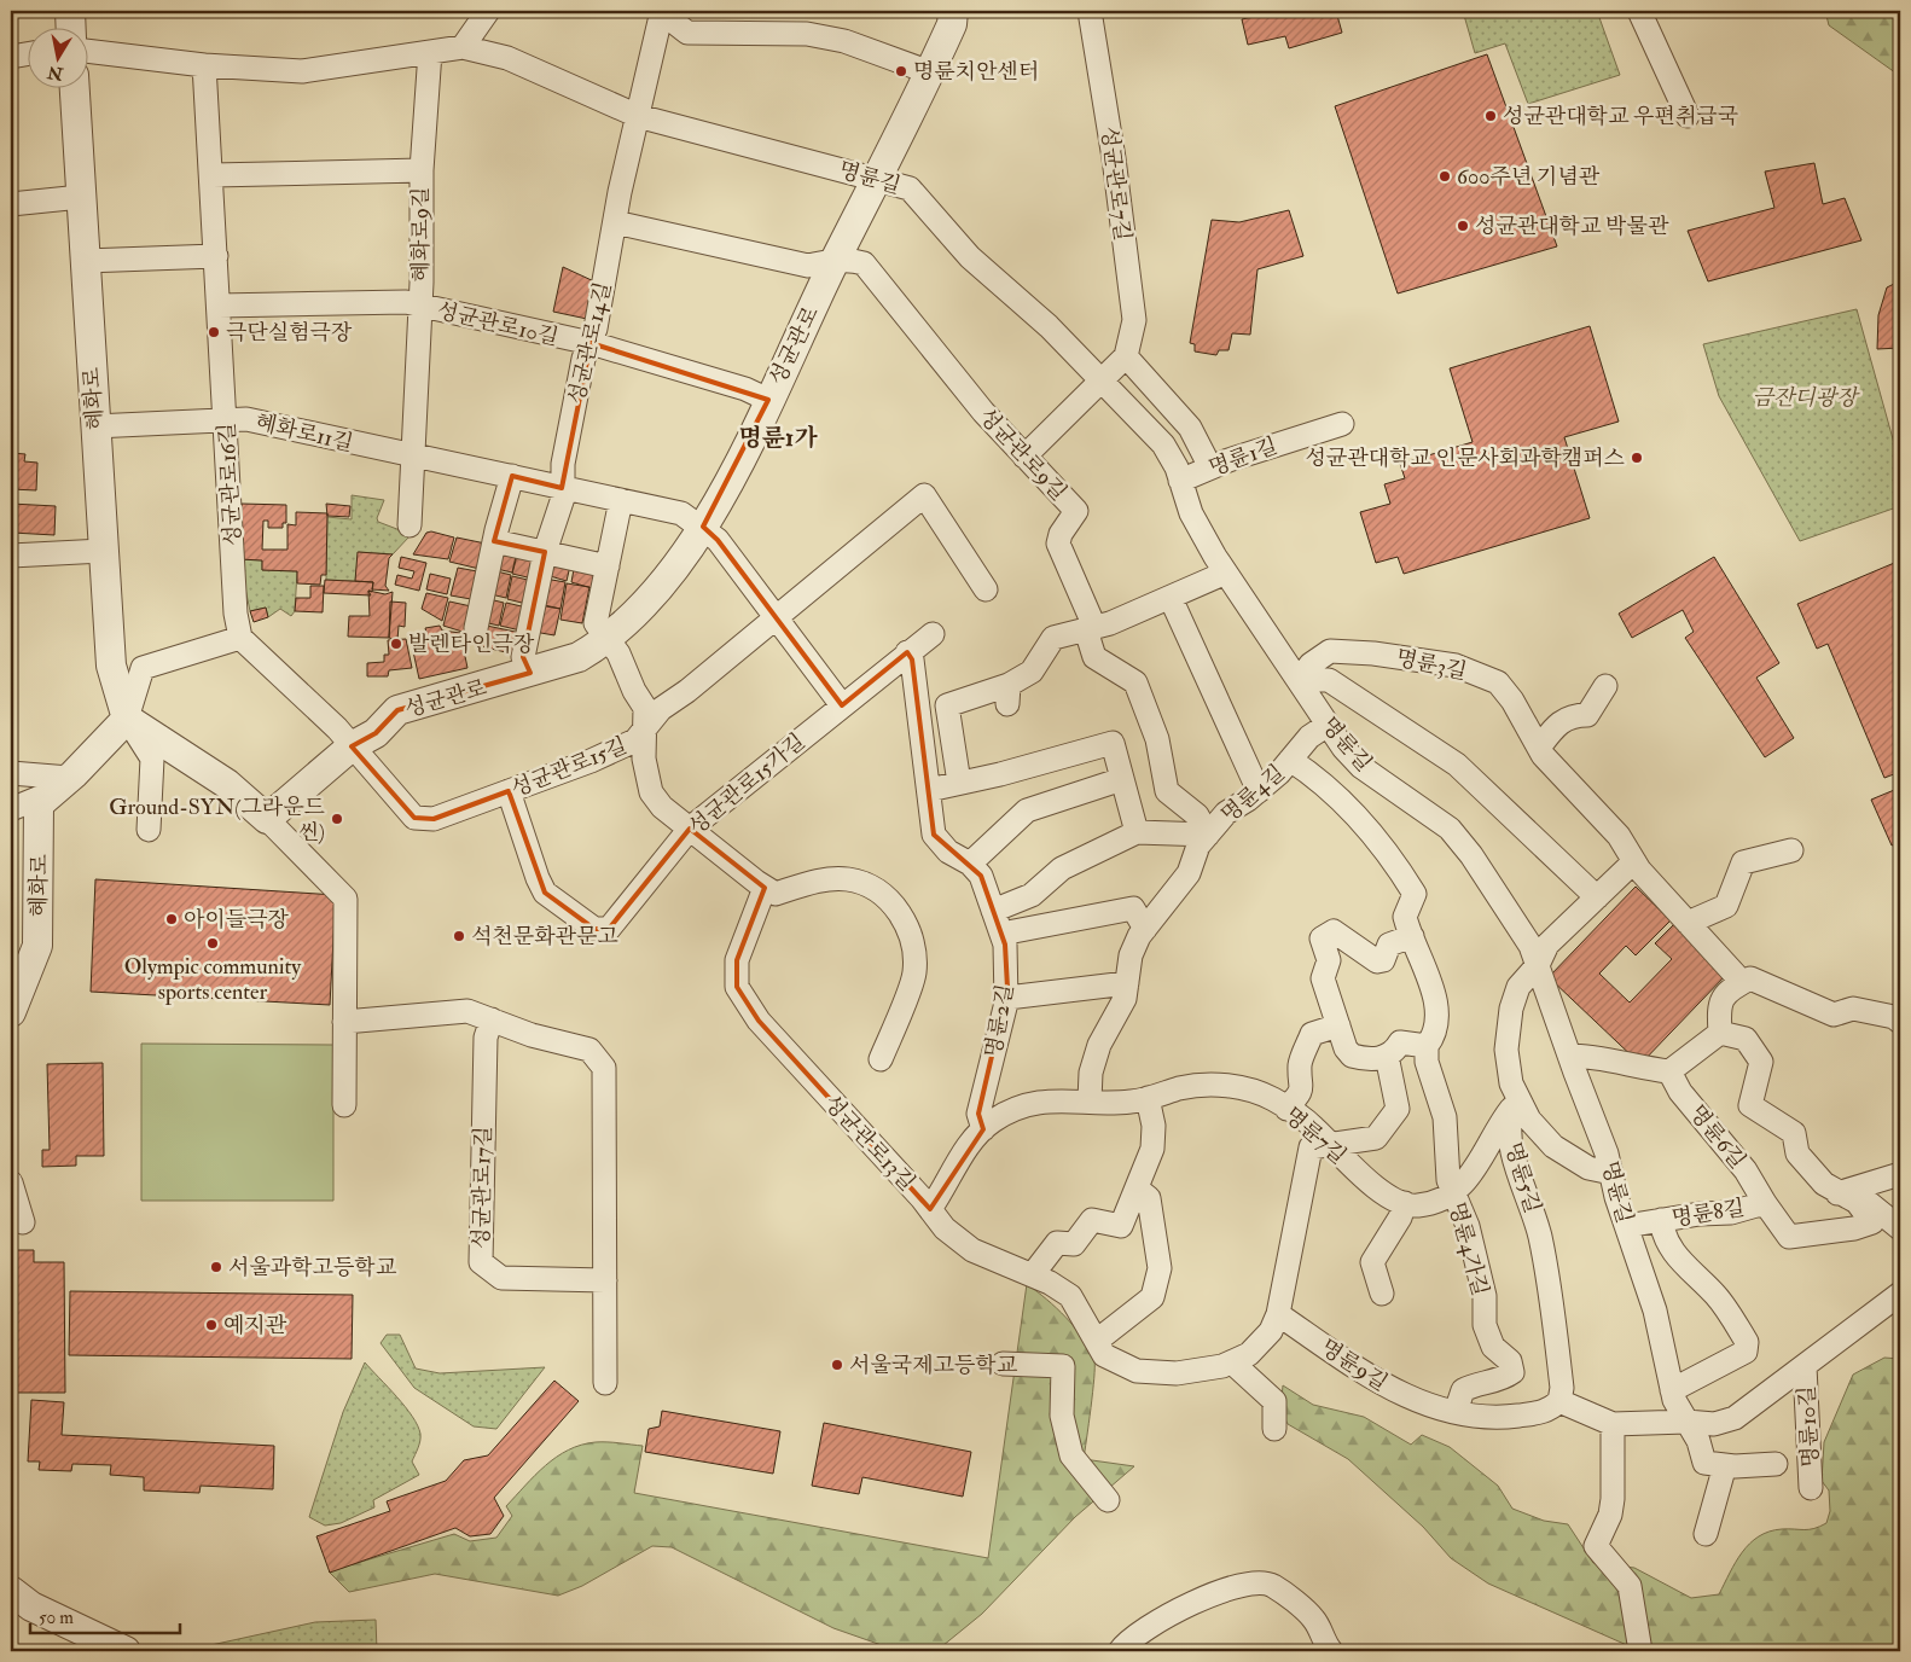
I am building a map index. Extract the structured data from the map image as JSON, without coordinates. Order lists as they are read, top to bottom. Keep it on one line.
{"streets":{"street":["명륜길","성균관로7길","혜화로9길","성균관로10길","성균관로14길","성균관로","혜화로","혜화로11길","성균관로9길","명륜1길","성균관로16길","명륜3길","성균관로15길","성균관로15가길","명륜4길","명륜2길","명륜7길","명륜6길","성균관로13길","명륜5길","성균관로17길","명륜8길","명륜4가길","명륜9길","명륜10길"]},"crossings":[["명륜길","성균관로14길"],["명륜길","성균관로"],["명륜길","명륜1길"],["명륜길","명륜3길"],["명륜길","명륜4길"],["명륜길","명륜5길"],["명륜길","명륜8길"],["명륜길","명륜10길"],["혜화로9길","성균관로10길"],["혜화로9길","혜화로11길"],["성균관로10길","성균관로14길"],["성균관로10길","성균관로"],["성균관로10길","성균관로16길"],["성균관로14길","성균관로"],["성균관로14길","혜화로11길"],["성균관로","혜화로11길"],["성균관로","성균관로9길"],["성균관로","성균관로15길"],["혜화로","혜화로11길"],["혜화로","성균관로16길"],["혜화로11길","성균관로16길"],["성균관로9길","명륜4길"],["성균관로15길","성균관로15가길"],["성균관로15가길","명륜2길"],["명륜4길","명륜7길"],["명륜2길","명륜7길"],["명륜7길","성균관로13길"],["명륜7길","명륜5길"],["명륜7길","명륜4가길"],["명륜6길","명륜8길"],["성균관로13길","명륜9길"],["명륜5길","명륜9길"],["명륜4가길","명륜9길"]],"districts":["명륜1가"],"parks":["금잔디광장"],"places":["명륜치안센터","성균관대학교 우편취급국","600주년 기념관","성균관대학교 박물관","극단실험극장","성균관대학교 인문사회과학캠퍼스","발렌타인극장","Ground-SYN(그라운드 씬)","아이들극장","석천문화관문고","Olympic community sports center","서울과학고등학교","예지관","서울국제고등학교"],"scale_bar":"50 m","north":"bottom"}
